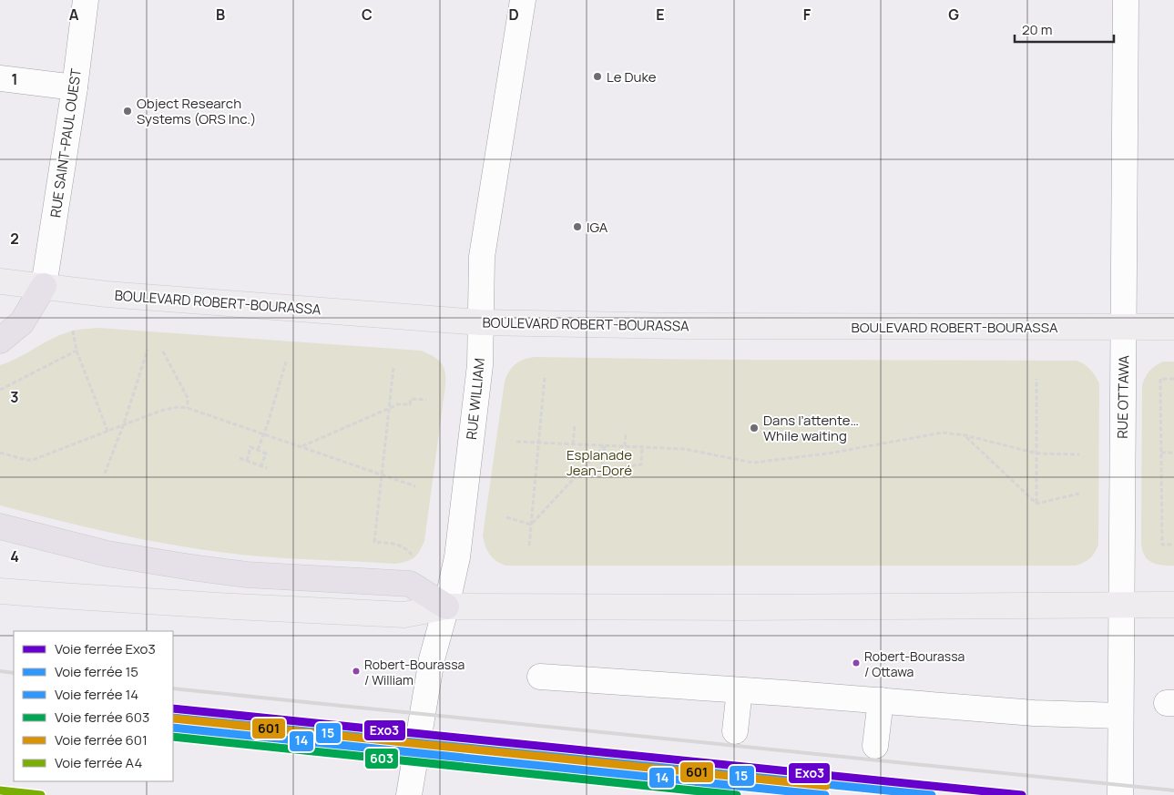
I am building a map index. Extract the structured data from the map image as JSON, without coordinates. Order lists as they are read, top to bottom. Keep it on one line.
{"streets":{"main road":["BOULEVARD ROBERT-BOURASSA"],"street":["RUE SAINT-PAUL OUEST","RUE OTTAWA","RUE WILLIAM"]},"crossings":[["RUE SAINT-PAUL OUEST","BOULEVARD ROBERT-BOURASSA"],["BOULEVARD ROBERT-BOURASSA","RUE OTTAWA"],["BOULEVARD ROBERT-BOURASSA","RUE WILLIAM"]],"parks":["Esplanade Jean-Doré"],"places":["Le Duke","Object Research Systems (ORS Inc.)","IGA","Dans l’attente… While waiting","Robert-Bourassa / Ottawa","Robert-Bourassa / William"],"lines":["rail line Exo3","rail line 15","rail line 601","rail line 14","rail line 603","rail line A4"],"legend":["Voie ferrée Exo3","Voie ferrée 15","Voie ferrée 14","Voie ferrée 603","Voie ferrée 601","Voie ferrée A4"],"scale_bar":"20 m","grid":{"columns":["A","B","C","D","E","F","G"],"rows":["1","2","3","4"]}}
